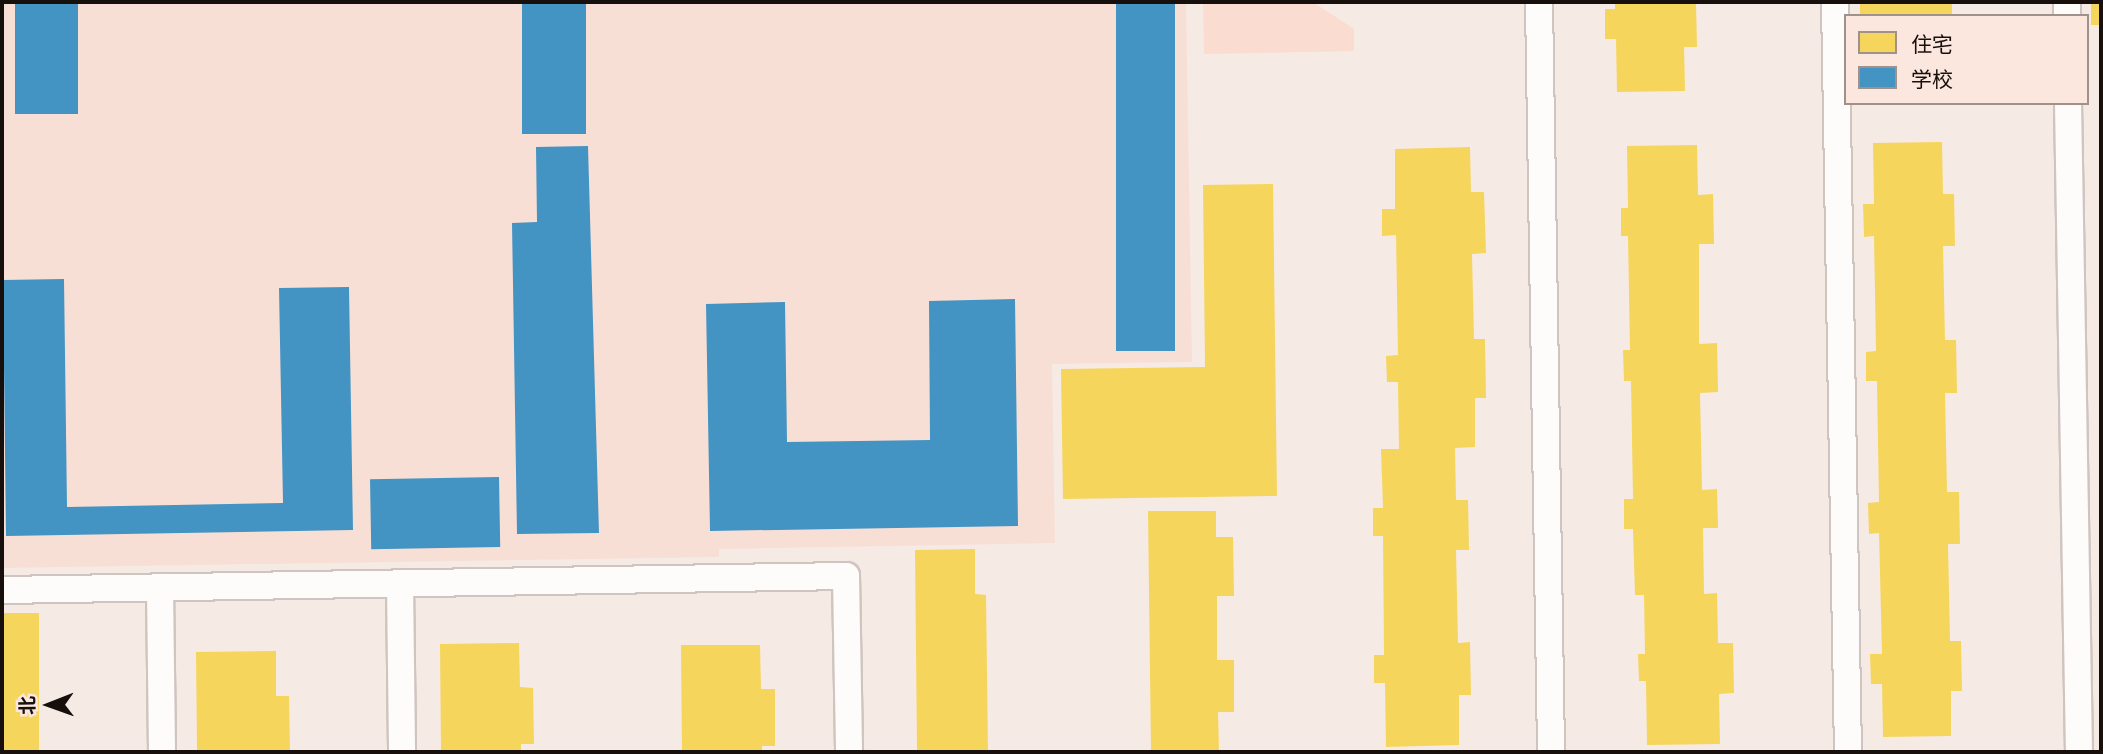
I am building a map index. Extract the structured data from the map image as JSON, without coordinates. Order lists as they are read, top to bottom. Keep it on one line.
{"legend":["住宅","学校"],"north":"left"}
